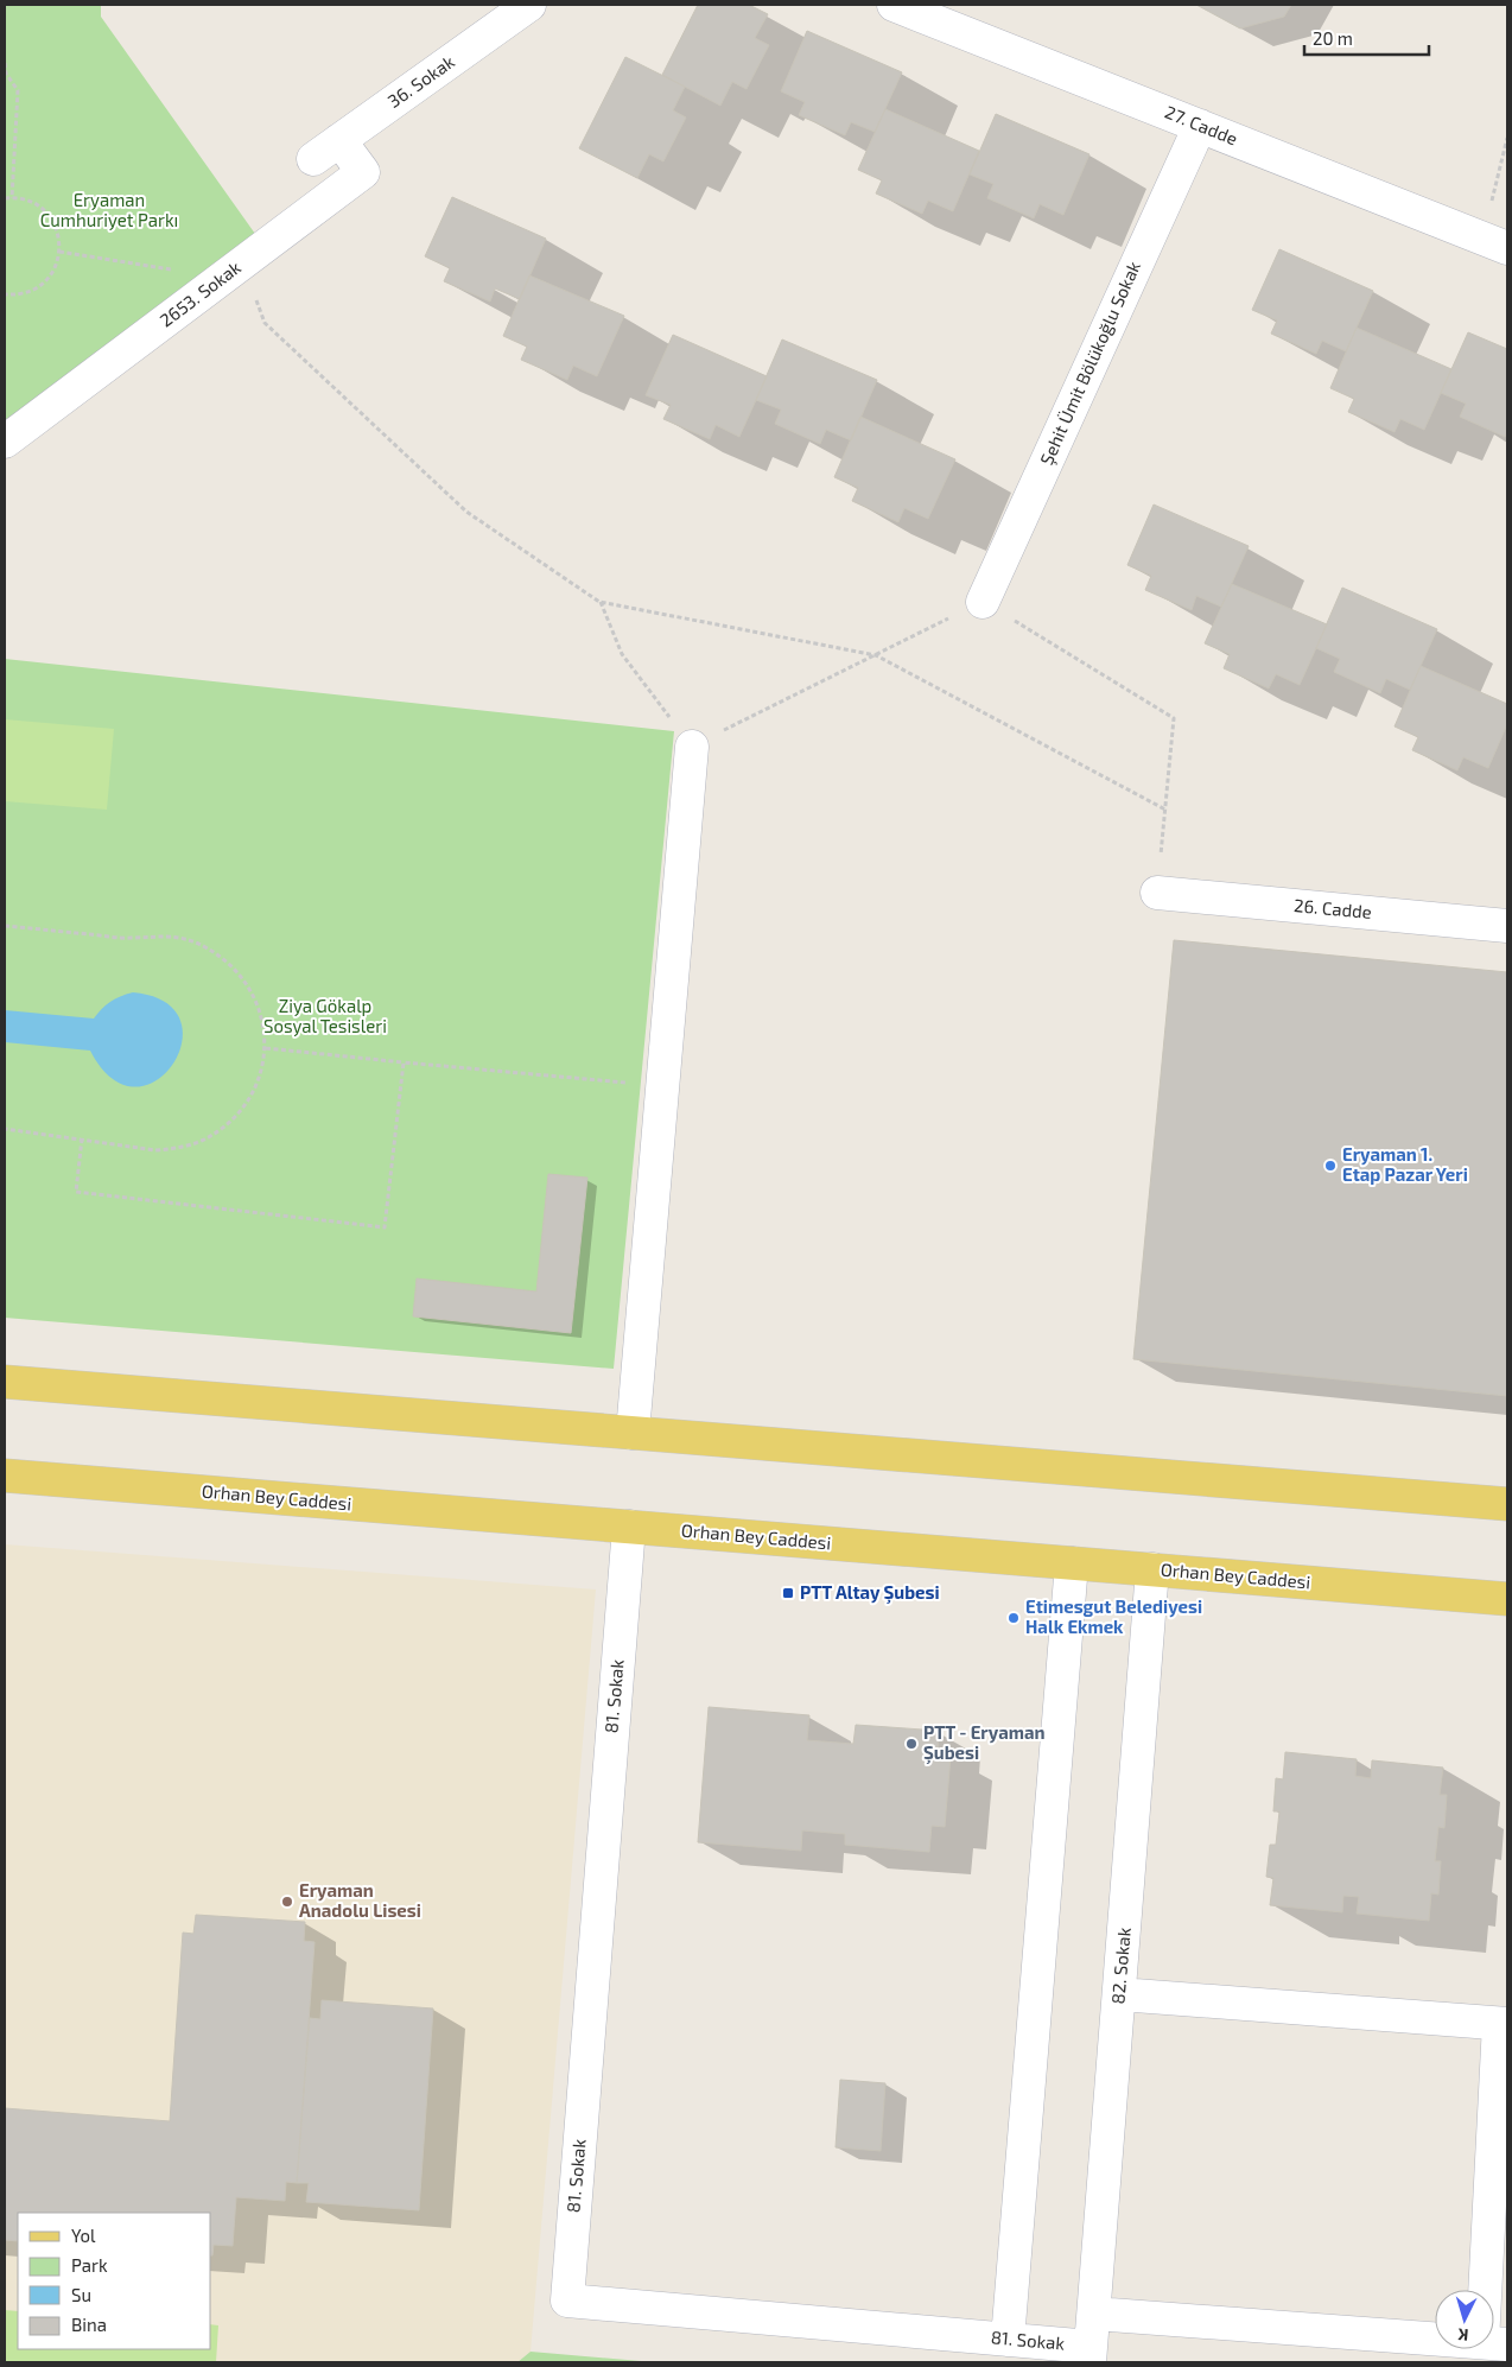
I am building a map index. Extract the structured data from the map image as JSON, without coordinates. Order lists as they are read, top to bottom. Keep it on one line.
{"streets":{"main road":["Orhan Bey Caddesi"],"street":["36. Sokak","27. Cadde","2653. Sokak","Şehit Ümit Bölükoğlu Sokak","26. Cadde","81. Sokak","82. Sokak"]},"crossings":[["36. Sokak","2653. Sokak"],["27. Cadde","Şehit Ümit Bölükoğlu Sokak"],["Orhan Bey Caddesi","81. Sokak"],["Orhan Bey Caddesi","82. Sokak"],["81. Sokak","82. Sokak"]],"parks":["Eryaman Cumhuriyet Parkı","Ziya Gökalp Sosyal Tesisleri"],"places":{"other":["Eryaman 1. Etap Pazar Yeri","Etimesgut Belediyesi Halk Ekmek","PTT - Eryaman Şubesi","Eryaman Anadolu Lisesi"],"transit":["PTT Altay Şubesi"]},"legend":["Yol","Park","Su","Bina"],"scale_bar":"20 m","north":"bottom"}
